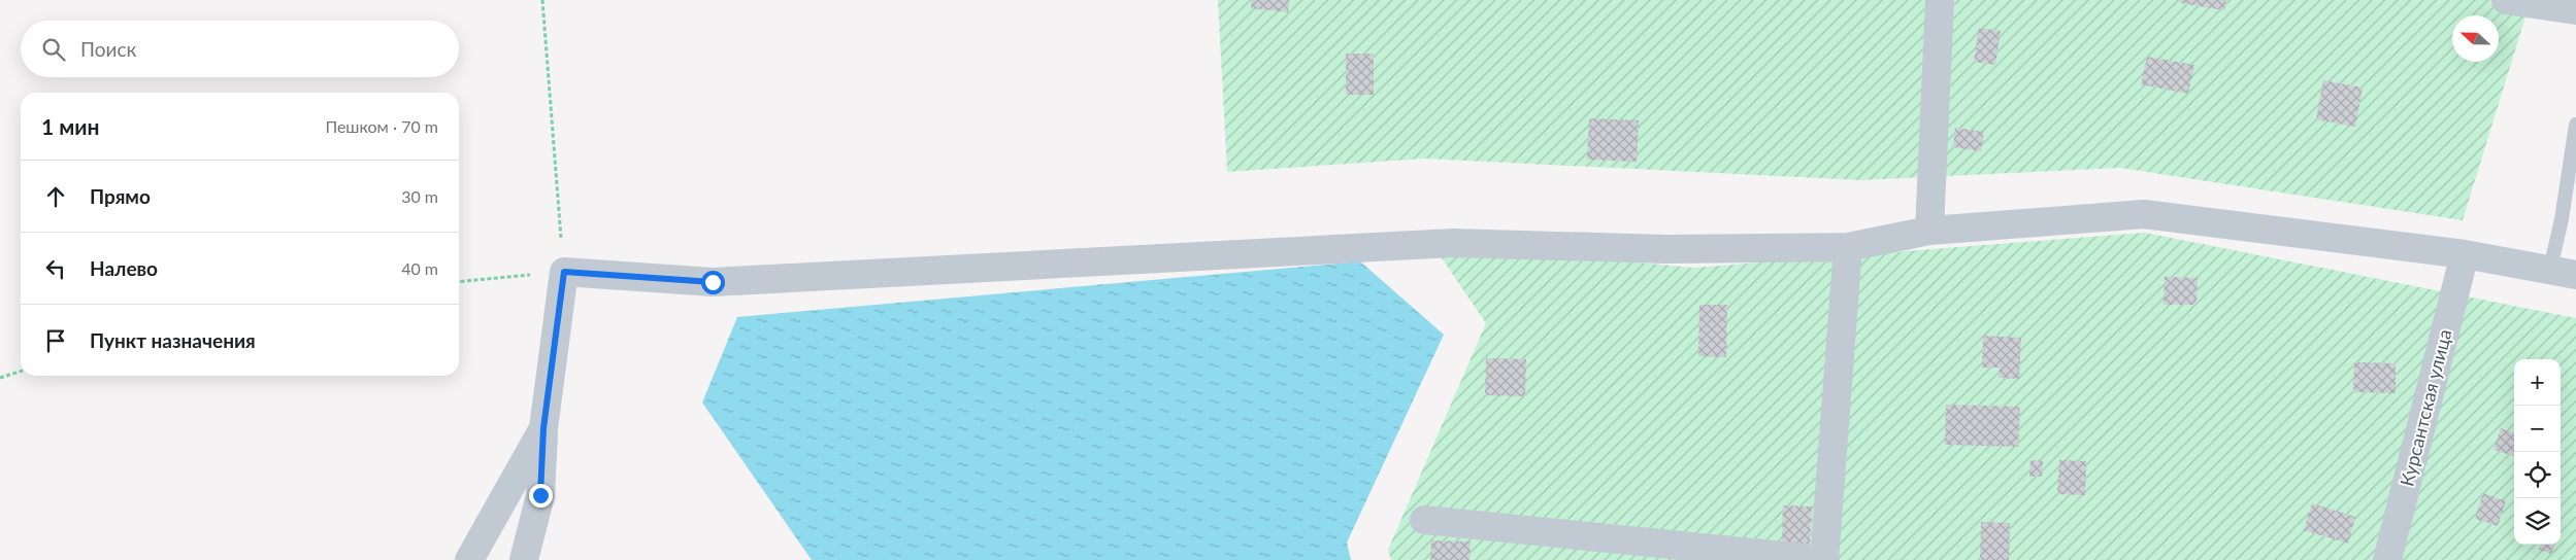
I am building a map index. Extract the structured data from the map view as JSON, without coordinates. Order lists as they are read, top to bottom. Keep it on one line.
{"streets":{"street":["Курсантская улица"]},"north":"left","page":{"search":"Поиск","heading":["1 мин","Пешком · 70 m"],"list":[["Прямо","30 m"],["Налево","40 m"],"Пункт назначения"],"map_buttons":["+","−"]}}
